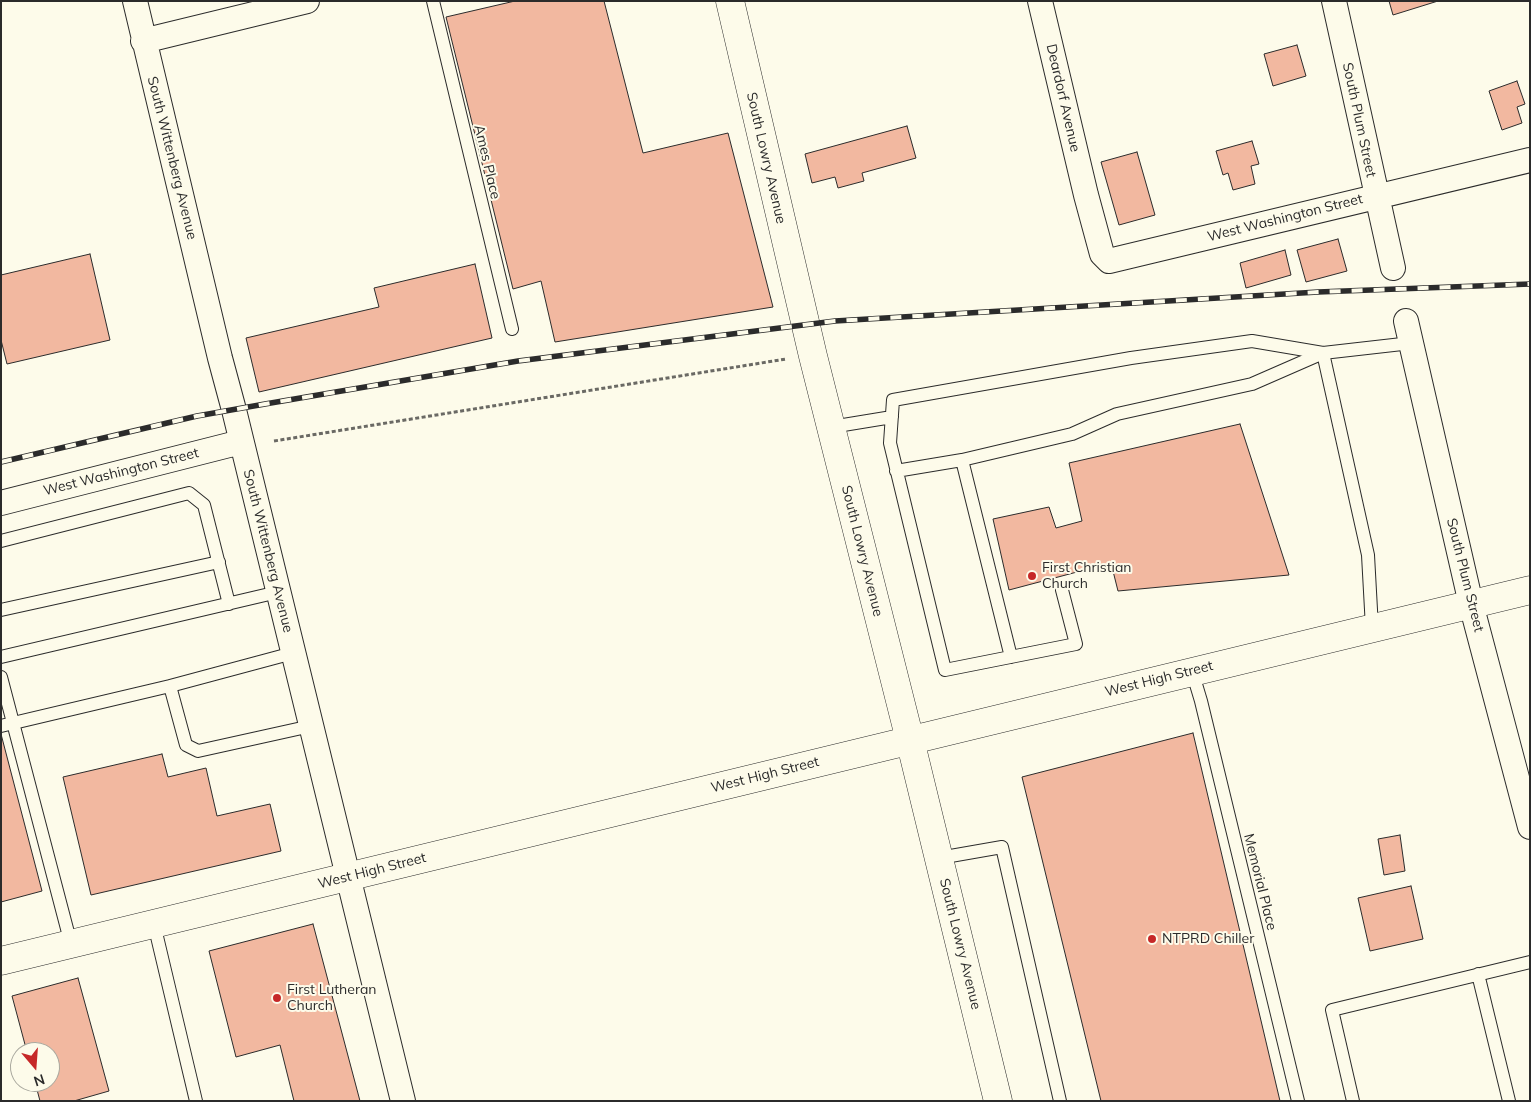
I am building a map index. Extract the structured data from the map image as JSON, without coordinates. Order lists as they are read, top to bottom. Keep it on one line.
{"streets":{"street":["Deardorf Avenue","South Plum Street","South Wittenberg Avenue","South Lowry Avenue","West Washington Street","West High Street"],"lane":["Ames Place","Memorial Place"]},"crossings":[["Deardorf Avenue","West Washington Street"],["South Plum Street","West Washington Street"],["South Plum Street","West High Street"],["South Wittenberg Avenue","West Washington Street"],["South Wittenberg Avenue","West High Street"],["South Lowry Avenue","West High Street"],["West High Street","Memorial Place"]],"places":["First Christian Church","NTPRD Chiller","First Lutheran Church"],"north":"bottom"}
